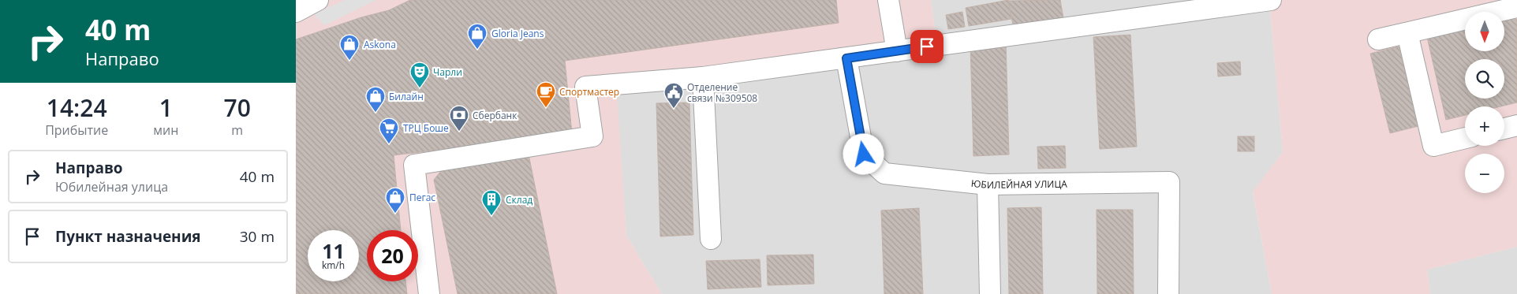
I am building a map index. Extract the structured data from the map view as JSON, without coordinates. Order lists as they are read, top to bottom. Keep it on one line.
{"streets":{"lane":["ЮБИЛЕЙНАЯ УЛИЦА"]},"places":{"shop":["Gloria Jeans","Askona","Билайн","Пегас"],"theatre":["Чарли"],"cafe":["Спортмастер"],"public building":["Отделение связи №309508"],"bank":["Сбербанк"],"supermarket":["ТРЦ Боше"],"building":["Склад"]},"north":"bottom","page":{"turn":["40 m","Направо"],"map_buttons":["+","−"],"eta":["14:24","Прибытие","1","мин","70","m"],"list":[{"name":"Направо","note":"Юбилейная улица","value":"40 m"},{"name":"Пункт назначения","value":"30 m"}],"speed":"11 km/h","limit":"20"}}
